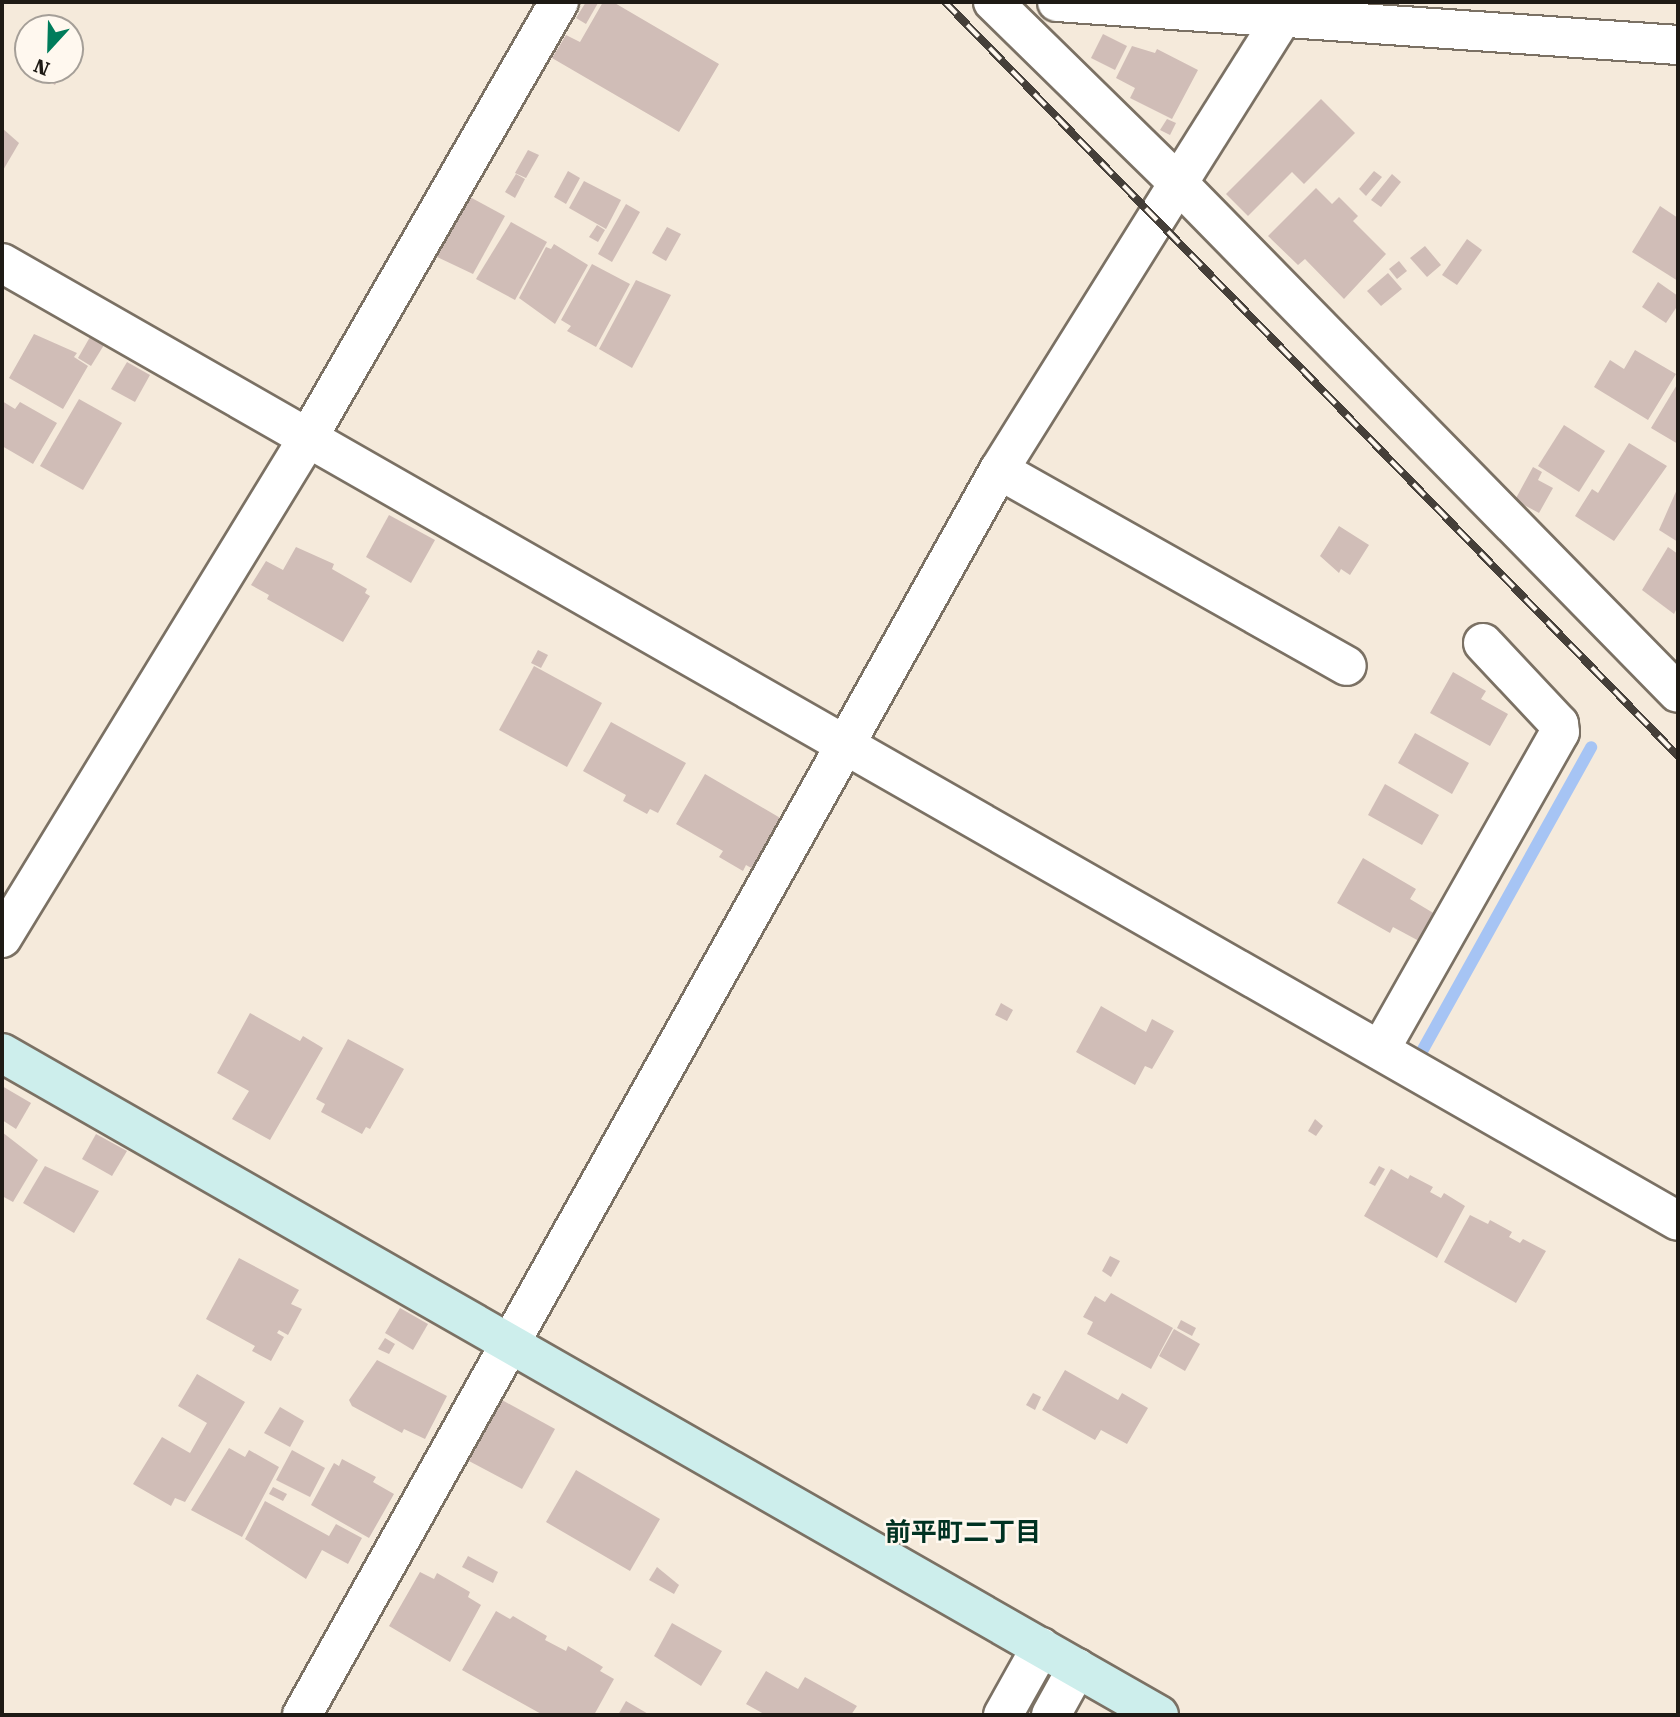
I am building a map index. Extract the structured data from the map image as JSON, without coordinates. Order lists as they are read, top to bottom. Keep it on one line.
{"districts":["前平町二丁目"],"north":"bottom"}
